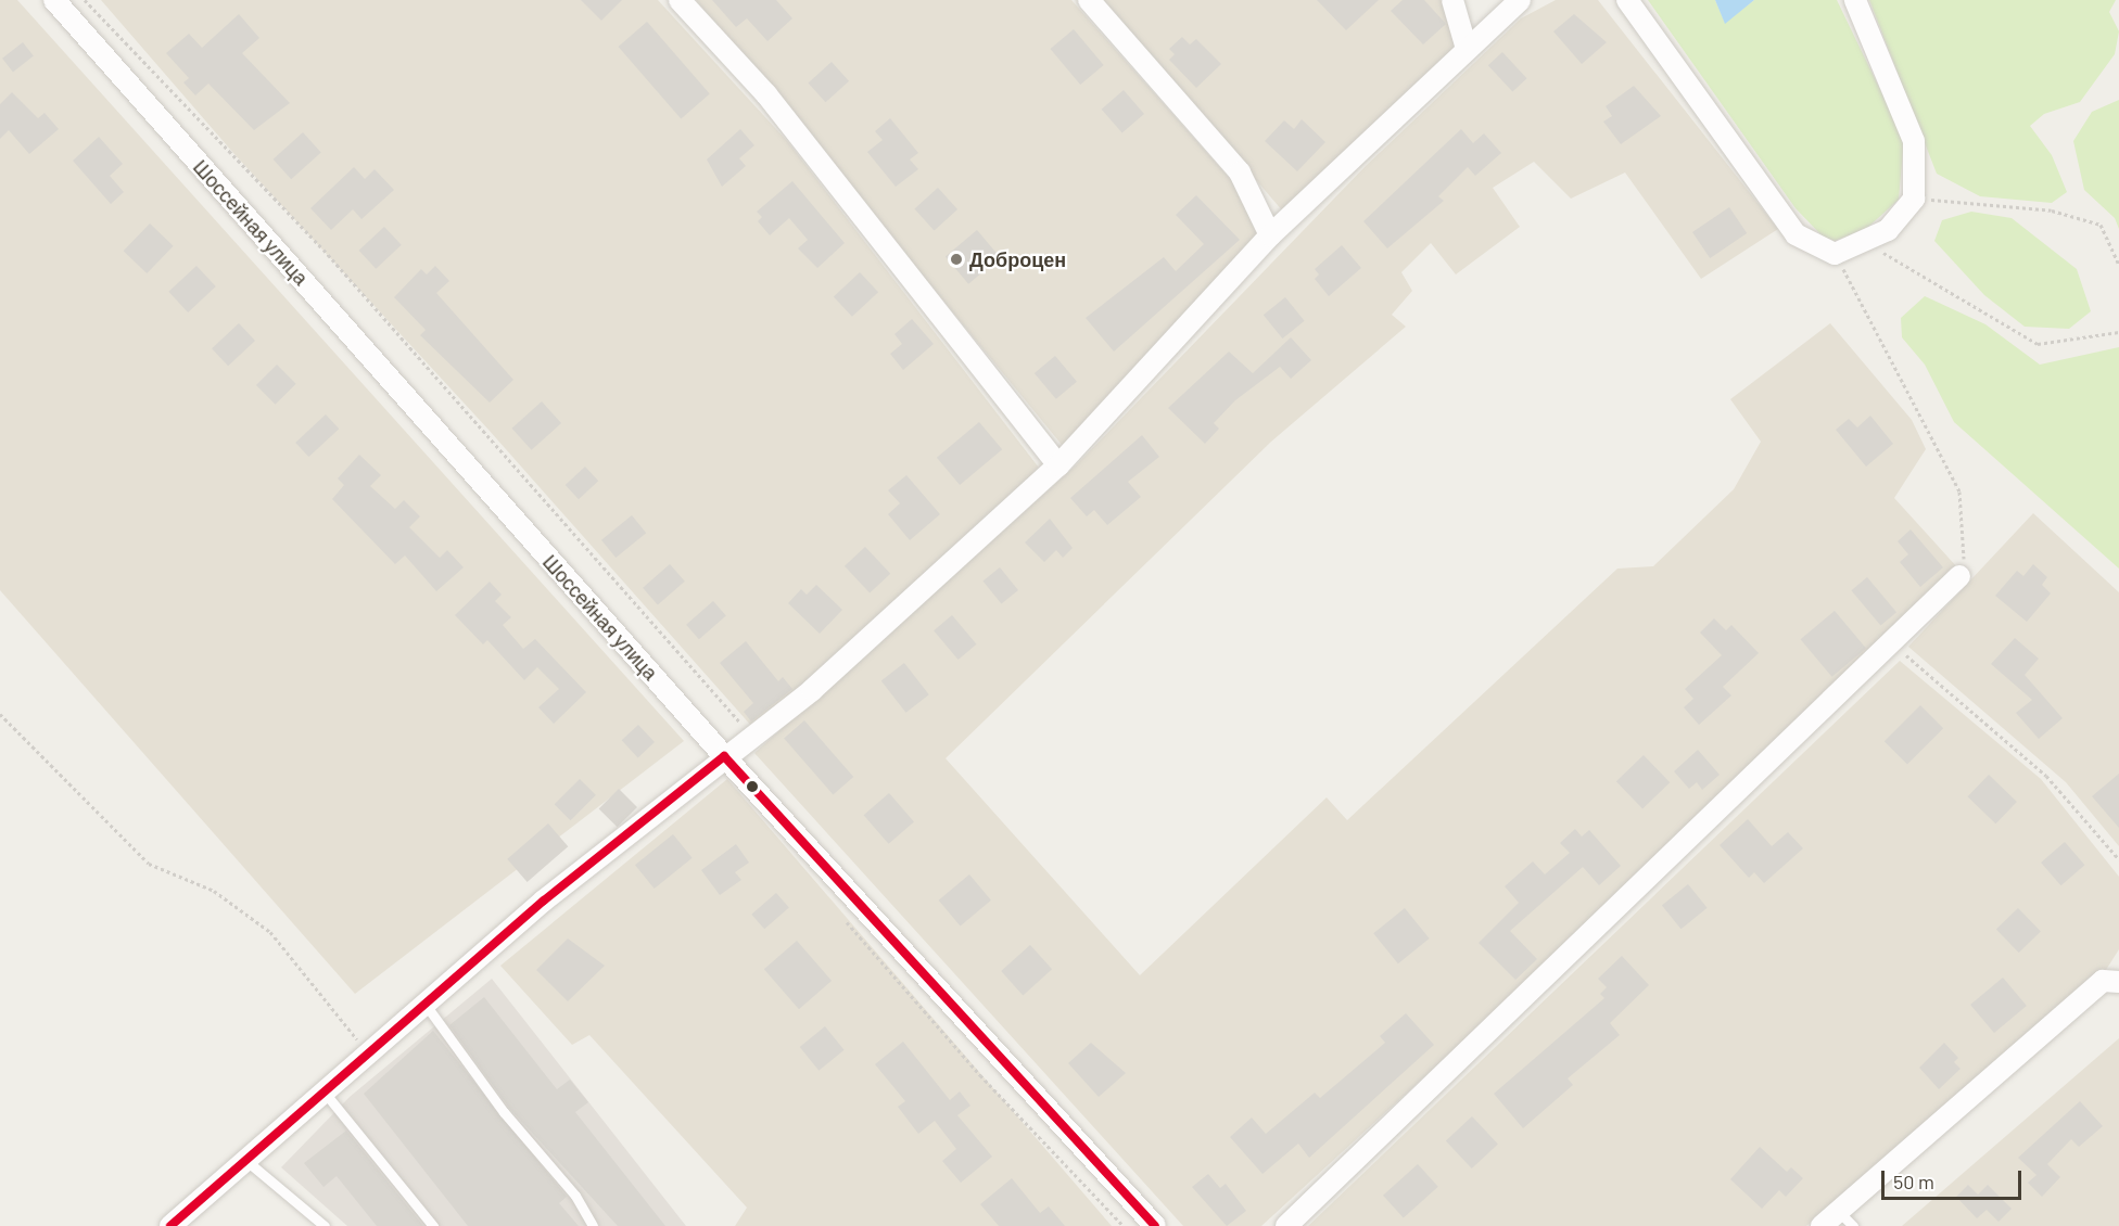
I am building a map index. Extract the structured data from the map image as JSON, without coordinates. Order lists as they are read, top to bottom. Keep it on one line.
{"streets":{"street":["Шоссейная улица"]},"places":["Доброцен"],"scale_bar":"50 m"}
